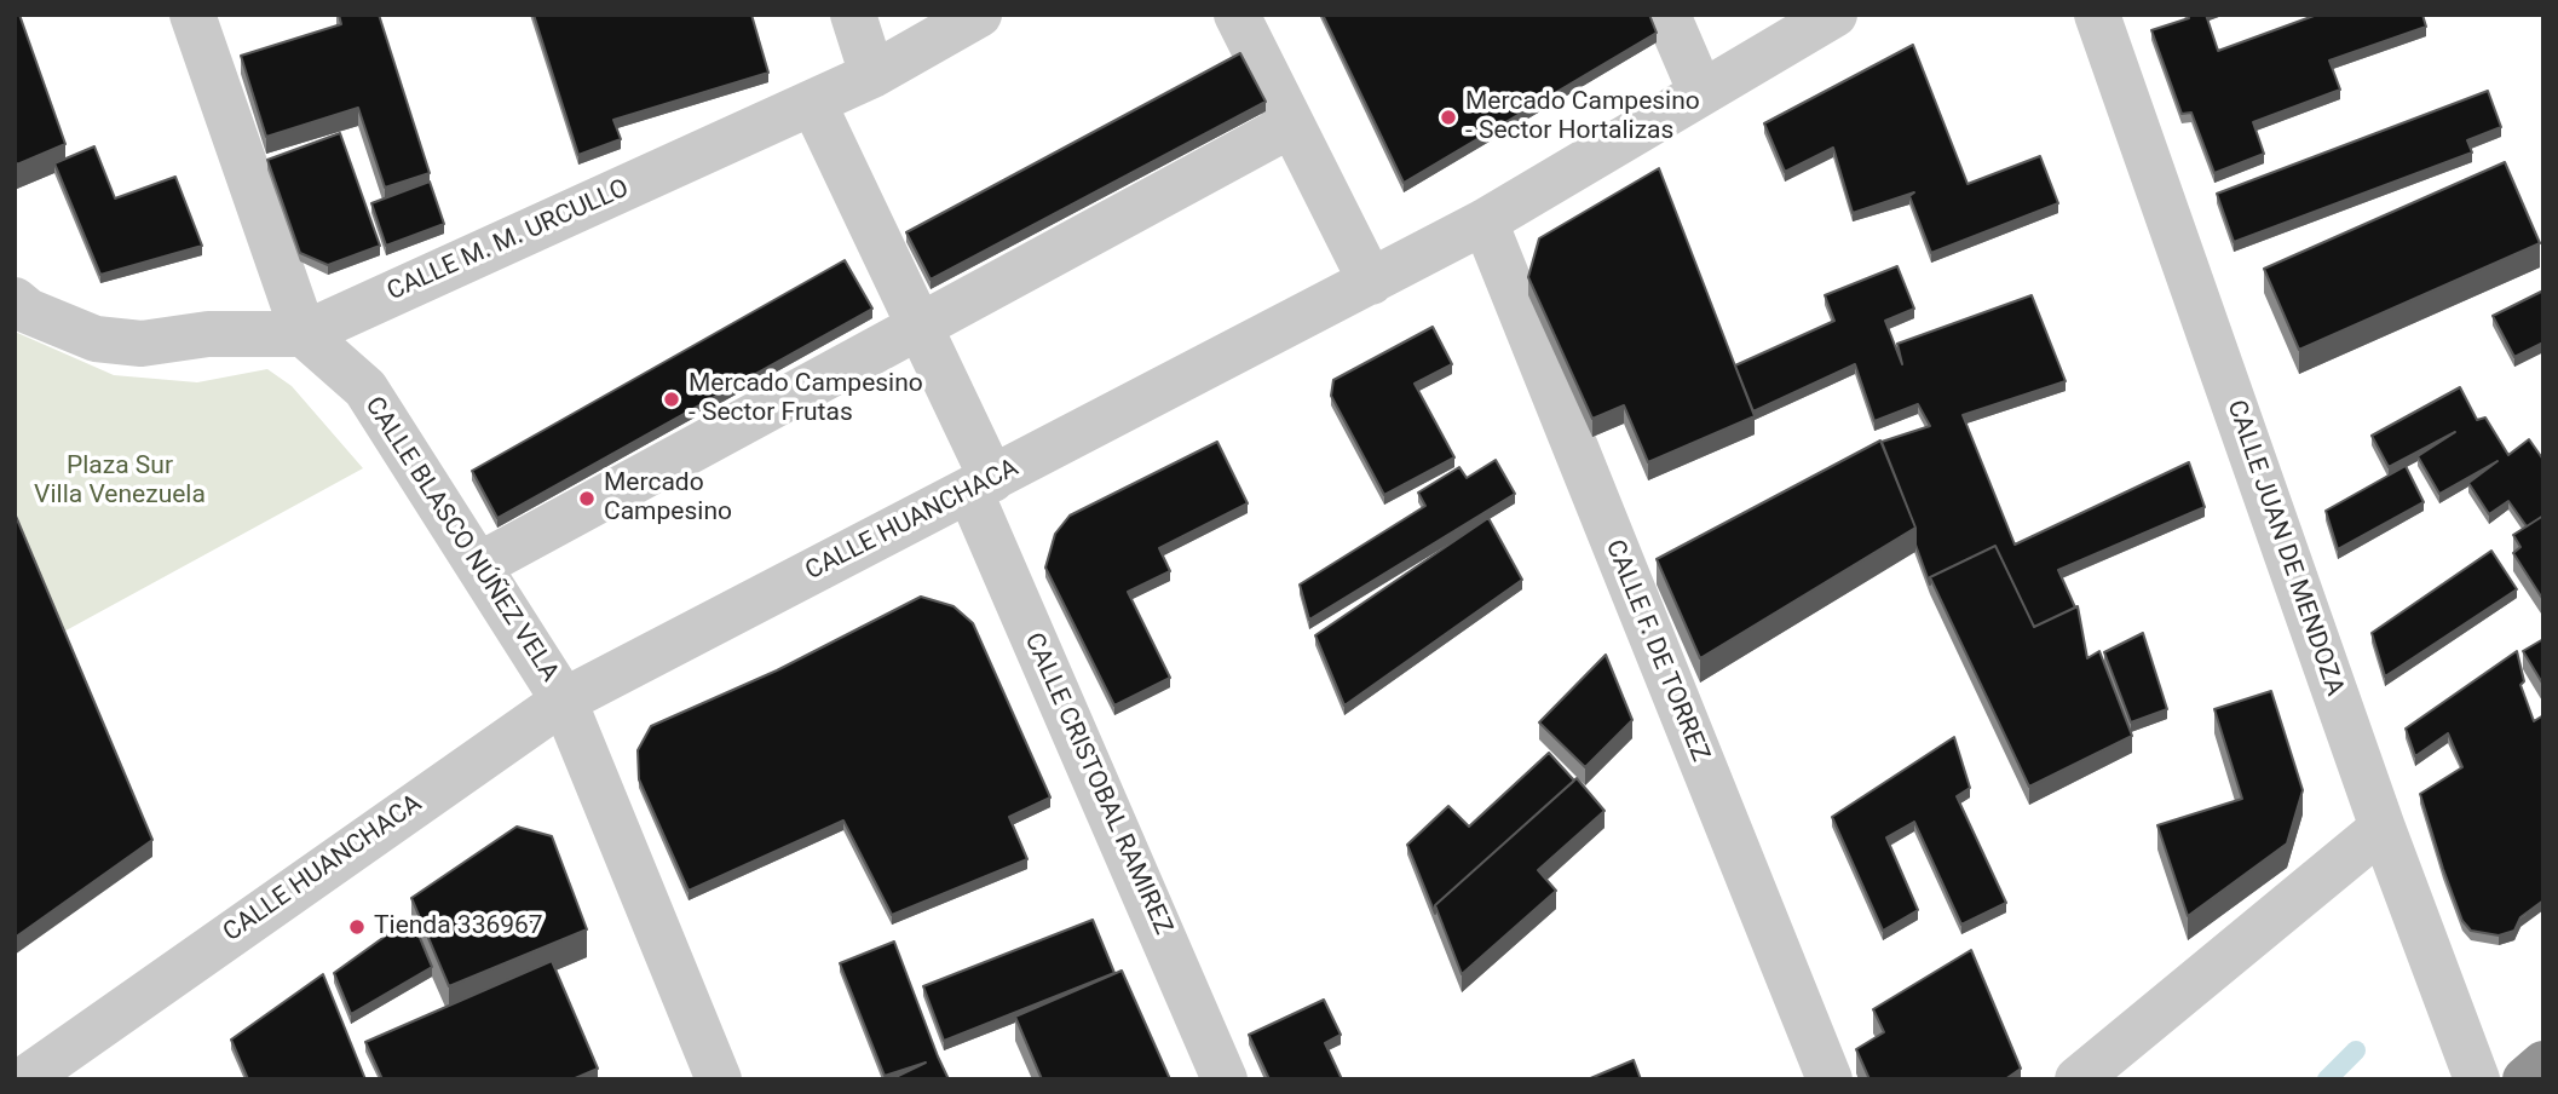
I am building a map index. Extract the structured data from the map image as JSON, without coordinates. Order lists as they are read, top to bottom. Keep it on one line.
{"streets":{"street":["CALLE M. M. URCULLO","CALLE HUANCHACA","CALLE BLASCO NÚÑEZ VELA","CALLE JUAN DE MENDOZA","CALLE F. DE TORREZ","CALLE CRISTOBAL RAMIREZ"]},"crossings":[["CALLE M. M. URCULLO","CALLE BLASCO NÚÑEZ VELA"],["CALLE M. M. URCULLO","CALLE CRISTOBAL RAMIREZ"],["CALLE HUANCHACA","CALLE BLASCO NÚÑEZ VELA"],["CALLE HUANCHACA","CALLE F. DE TORREZ"],["CALLE HUANCHACA","CALLE CRISTOBAL RAMIREZ"]],"parks":["Plaza Sur Villa Venezuela"],"places":["Mercado Campesino - Sector Hortalizas","Mercado Campesino - Sector Frutas","Mercado Campesino","Tienda 336967"]}
